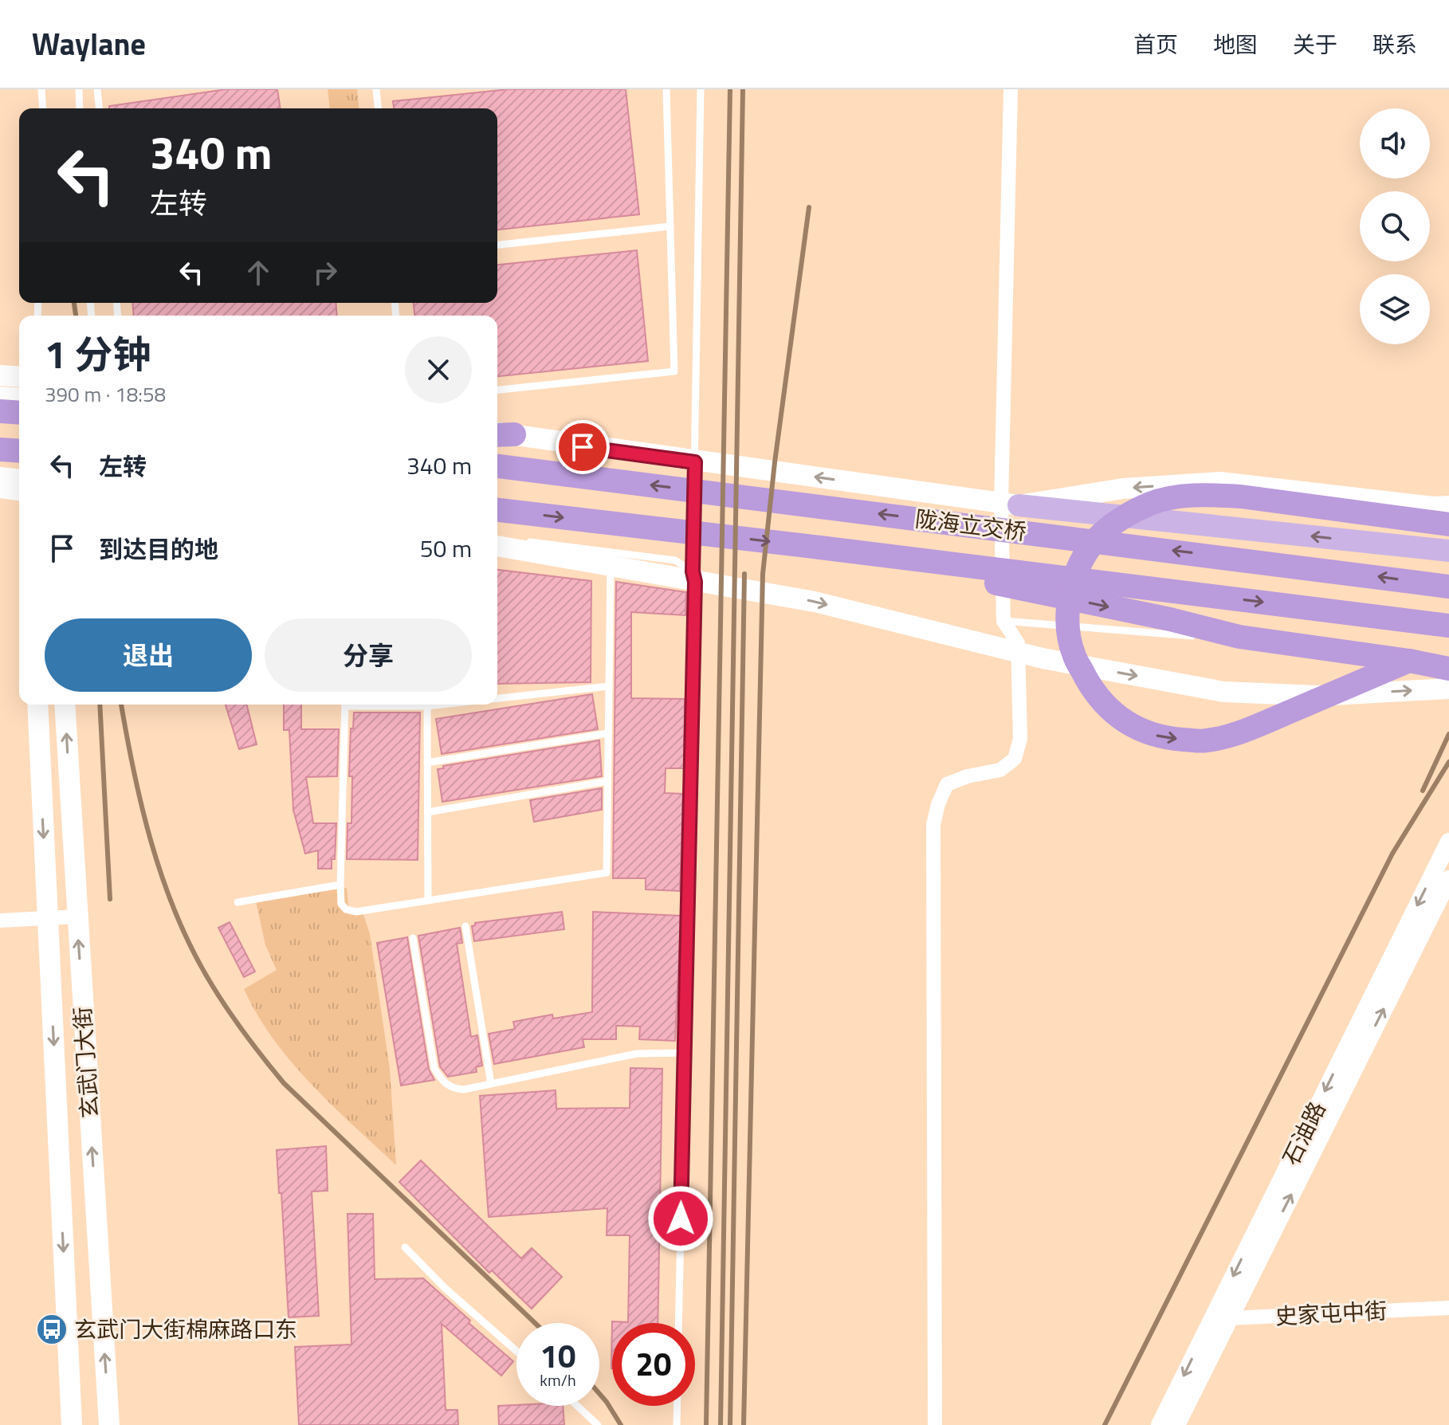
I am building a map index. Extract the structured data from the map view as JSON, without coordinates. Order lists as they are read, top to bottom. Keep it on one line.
{"streets":{"highway":["陇海立交桥"],"main road":["玄武门大街"],"street":["石油路","史家屯中街"]},"crossings":[["石油路","史家屯中街"]],"places":{"bus stop":["玄武门大街棉麻路口东"]},"page":{"header":"Waylane","nav":["首页","地图","关于","联系"],"turn":["340 m","左转"],"heading":["1 分钟","390 m · 18:58"],"list":[{"name":"左转","value":"340 m"},{"name":"到达目的地","value":"50 m"}],"buttons":["退出","分享"],"speed":"10 km/h","limit":"20"}}
